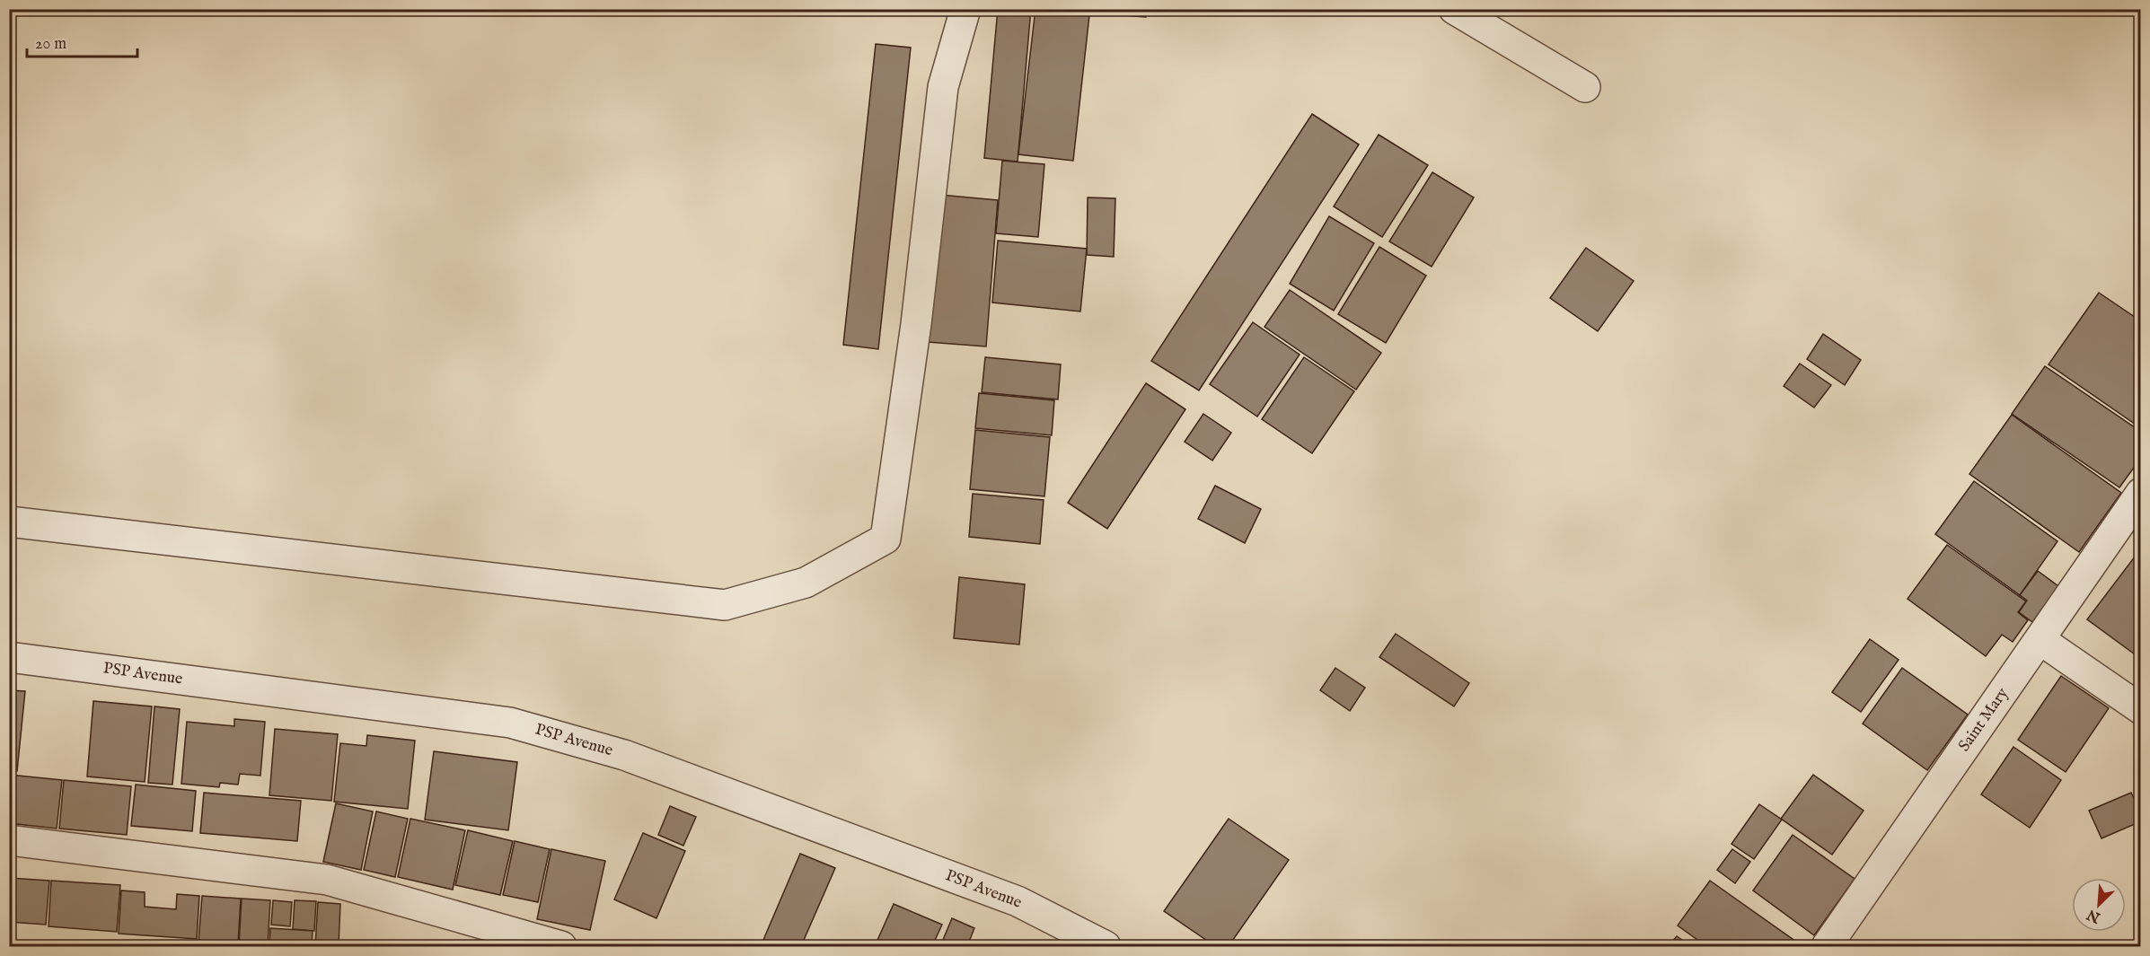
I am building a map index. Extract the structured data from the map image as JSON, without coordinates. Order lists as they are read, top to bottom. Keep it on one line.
{"streets":{"street":["PSP Avenue","Saint Mary"]},"scale_bar":"20 m","north":"bottom left"}
